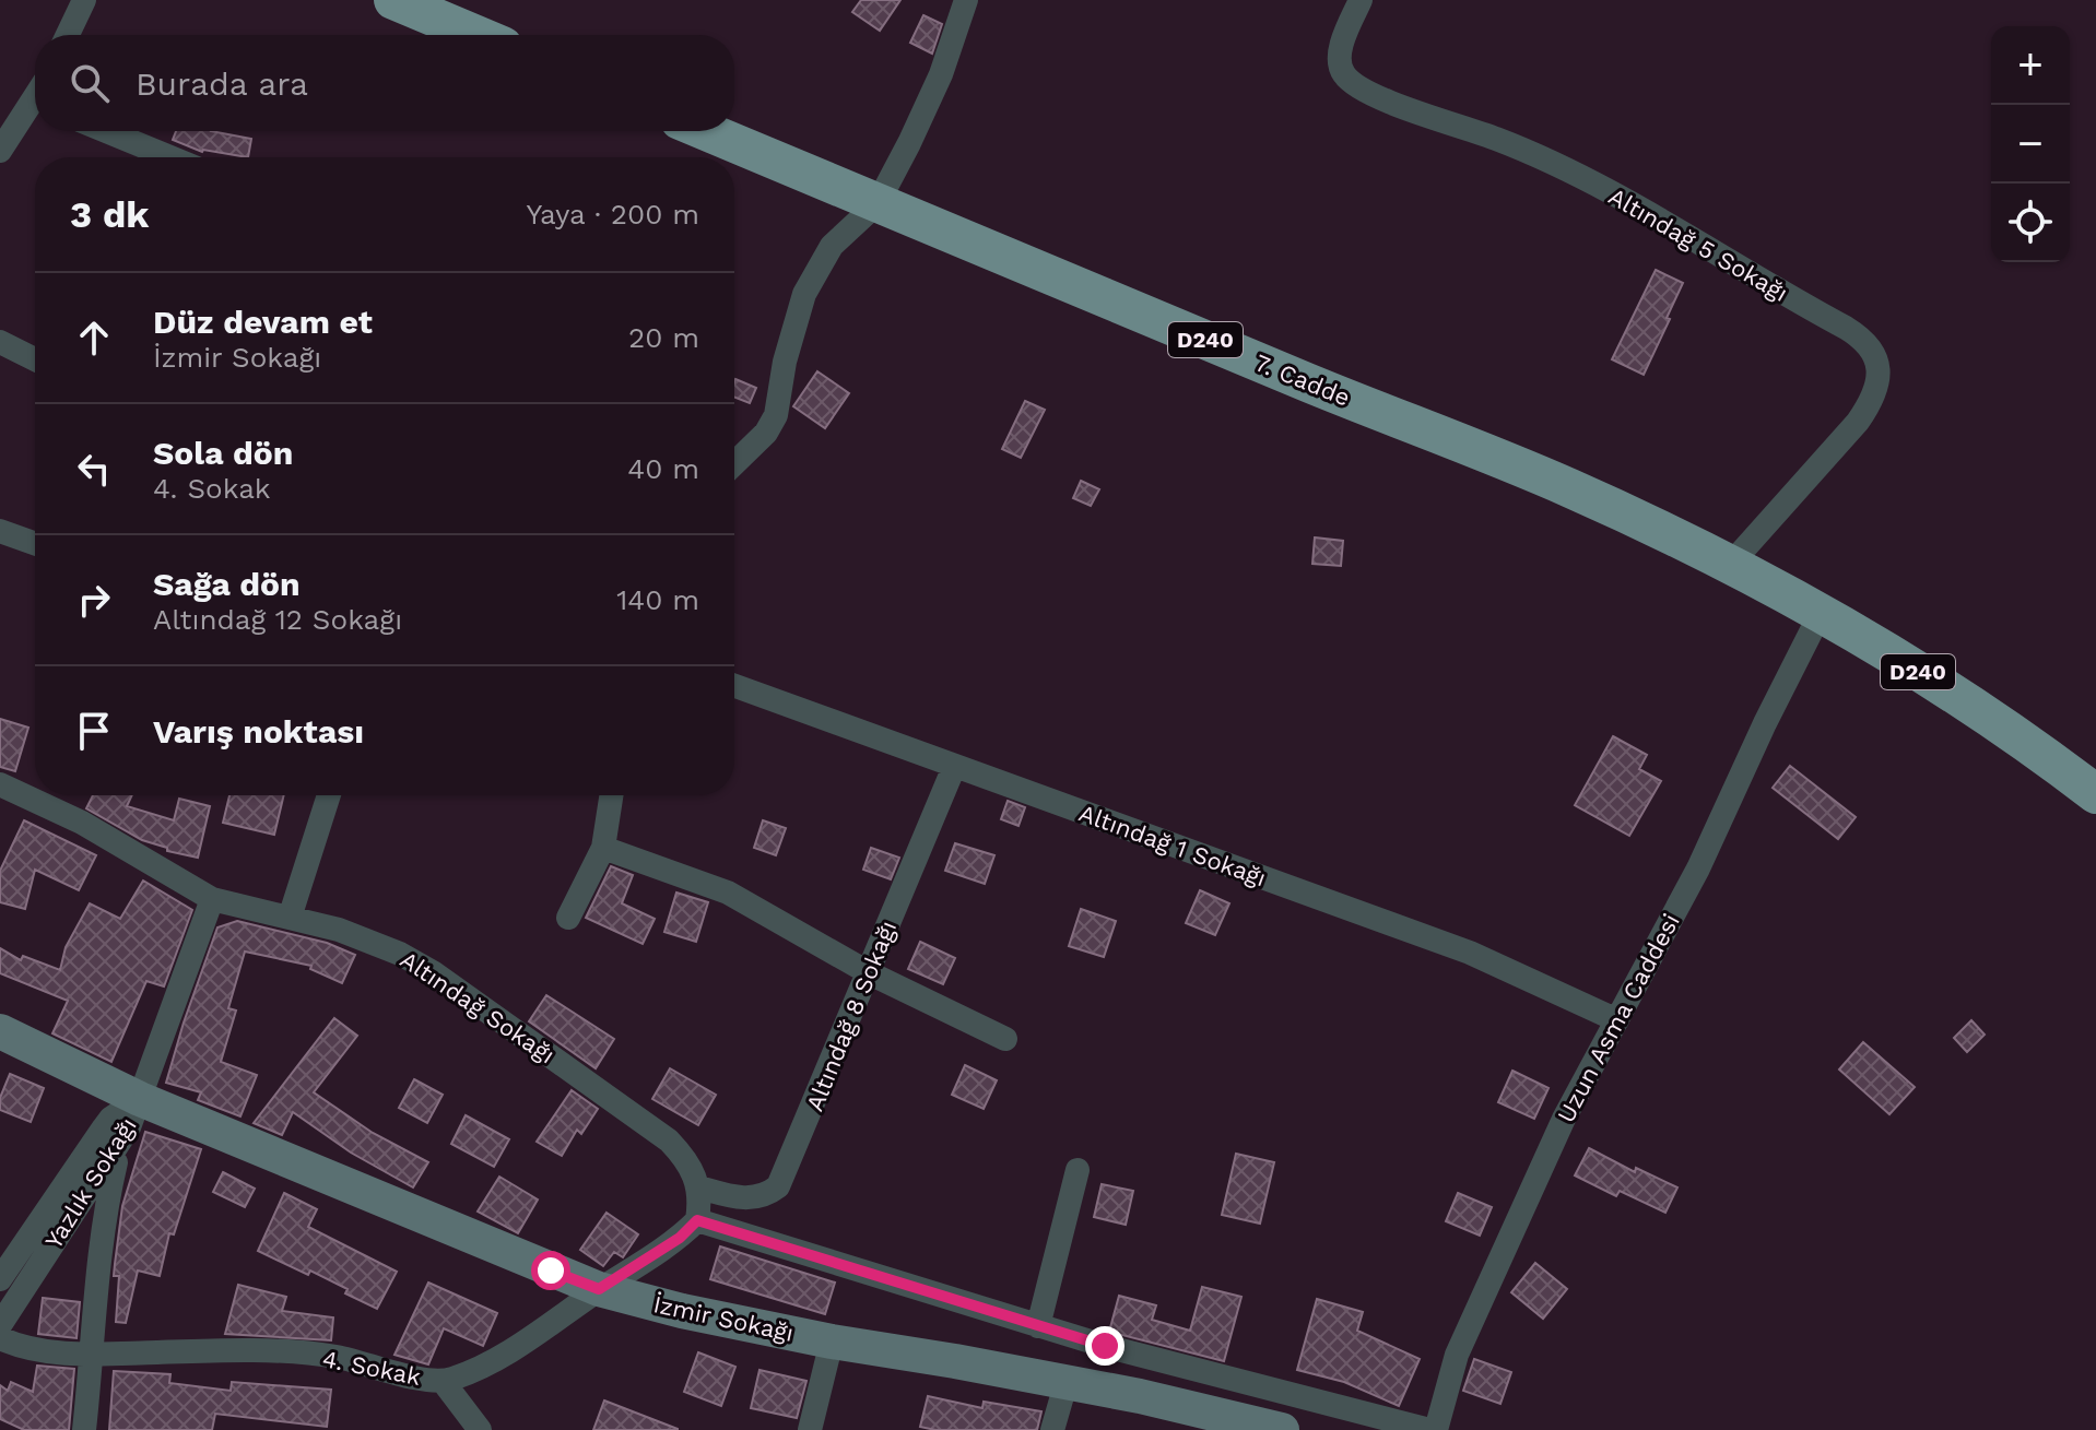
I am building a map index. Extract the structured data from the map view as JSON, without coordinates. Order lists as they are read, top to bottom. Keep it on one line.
{"streets":{"main road":["D240","7. Cadde"],"street":["Altındağ 5 Sokağı","Altındağ 1 Sokağı","Altındağ Sokağı","Altındağ 8 Sokağı","Uzun Asma Caddesi","Yazlık Sokağı","İzmir Sokağı","4. Sokak"]},"crossings":[["Altındağ 5 Sokağı","D240"],["Altındağ 5 Sokağı","7. Cadde"],["D240","7. Cadde"],["D240","Uzun Asma Caddesi"],["Altındağ 1 Sokağı","Altındağ 8 Sokağı"],["Altındağ 1 Sokağı","Uzun Asma Caddesi"],["Altındağ Sokağı","Altındağ 8 Sokağı"],["Yazlık Sokağı","İzmir Sokağı"],["İzmir Sokağı","4. Sokak"]],"page":{"map_buttons":["+","−"],"search":"Burada ara","heading":["3 dk","Yaya · 200 m"],"list":[["Düz devam et","İzmir Sokağı","20 m"],["Sola dön","4. Sokak","40 m"],["Sağa dön","Altındağ 12 Sokağı","140 m"],"Varış noktası"]}}
